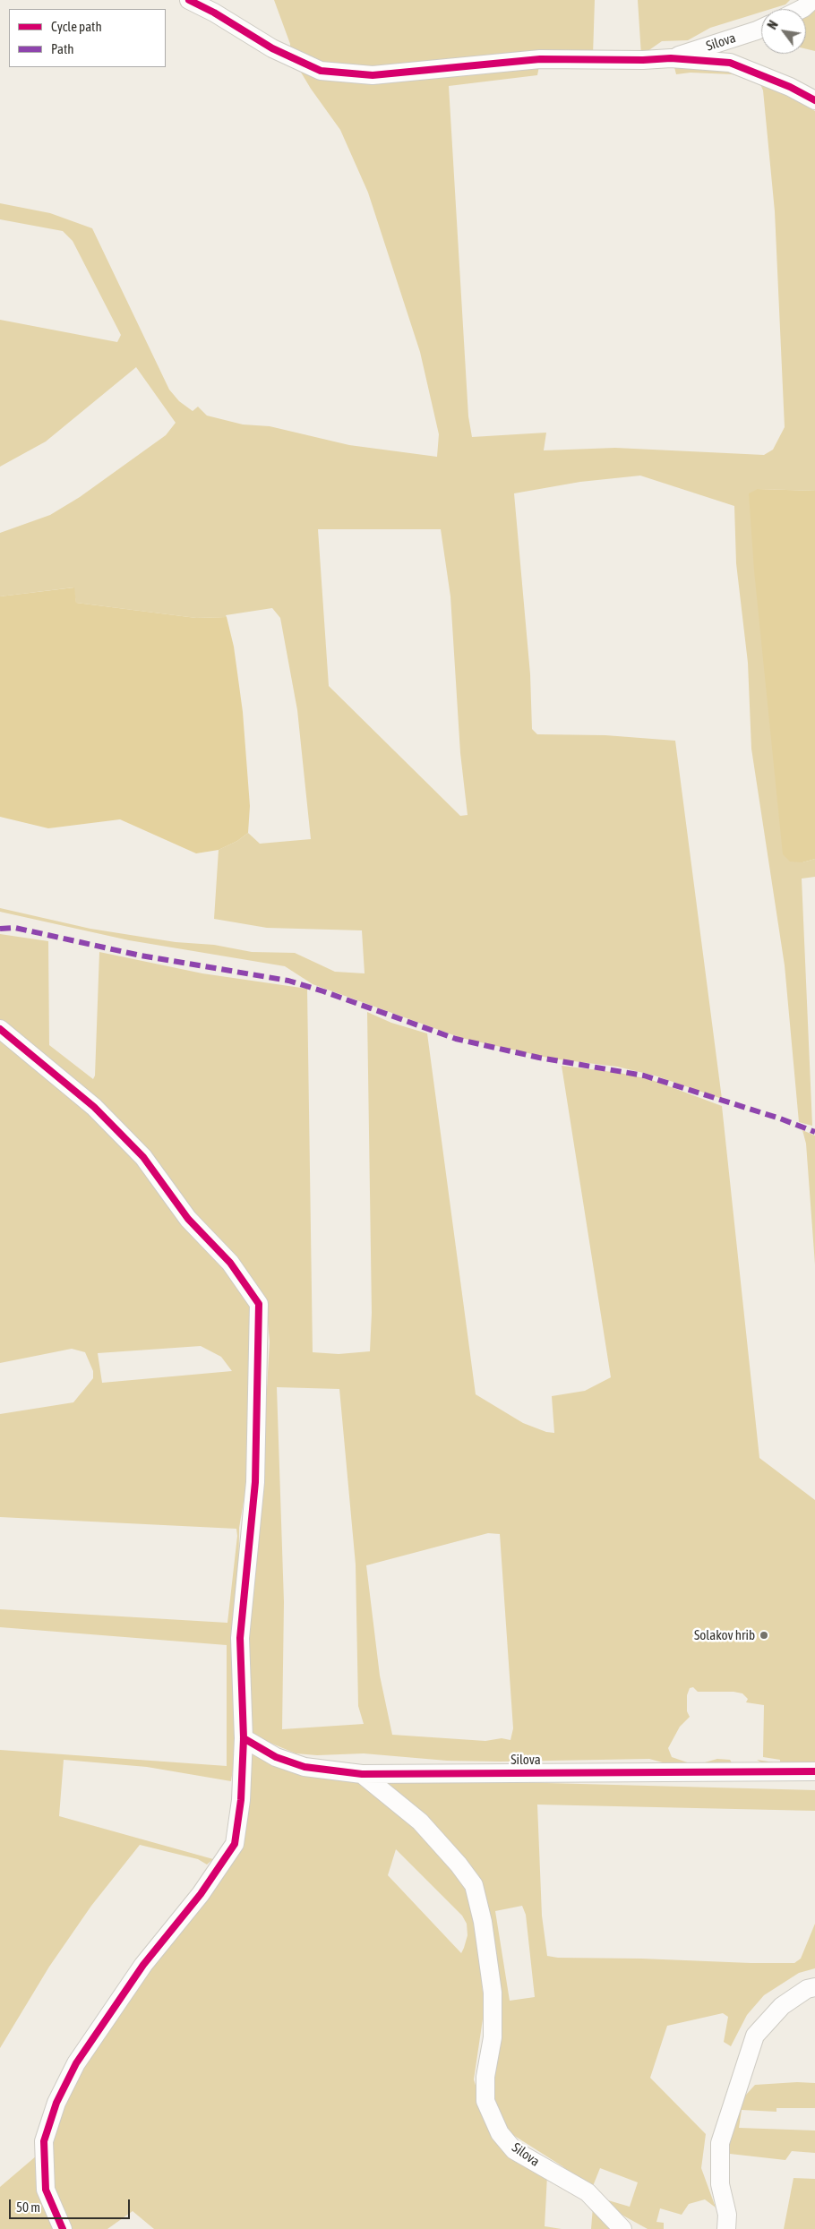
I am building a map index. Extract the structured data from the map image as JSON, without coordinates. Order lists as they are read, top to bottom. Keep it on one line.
{"streets":{"street":["Silova"]},"places":["Solakov hrib"],"legend":["Cycle path","Path"],"scale_bar":"50 m","north":"top left"}
